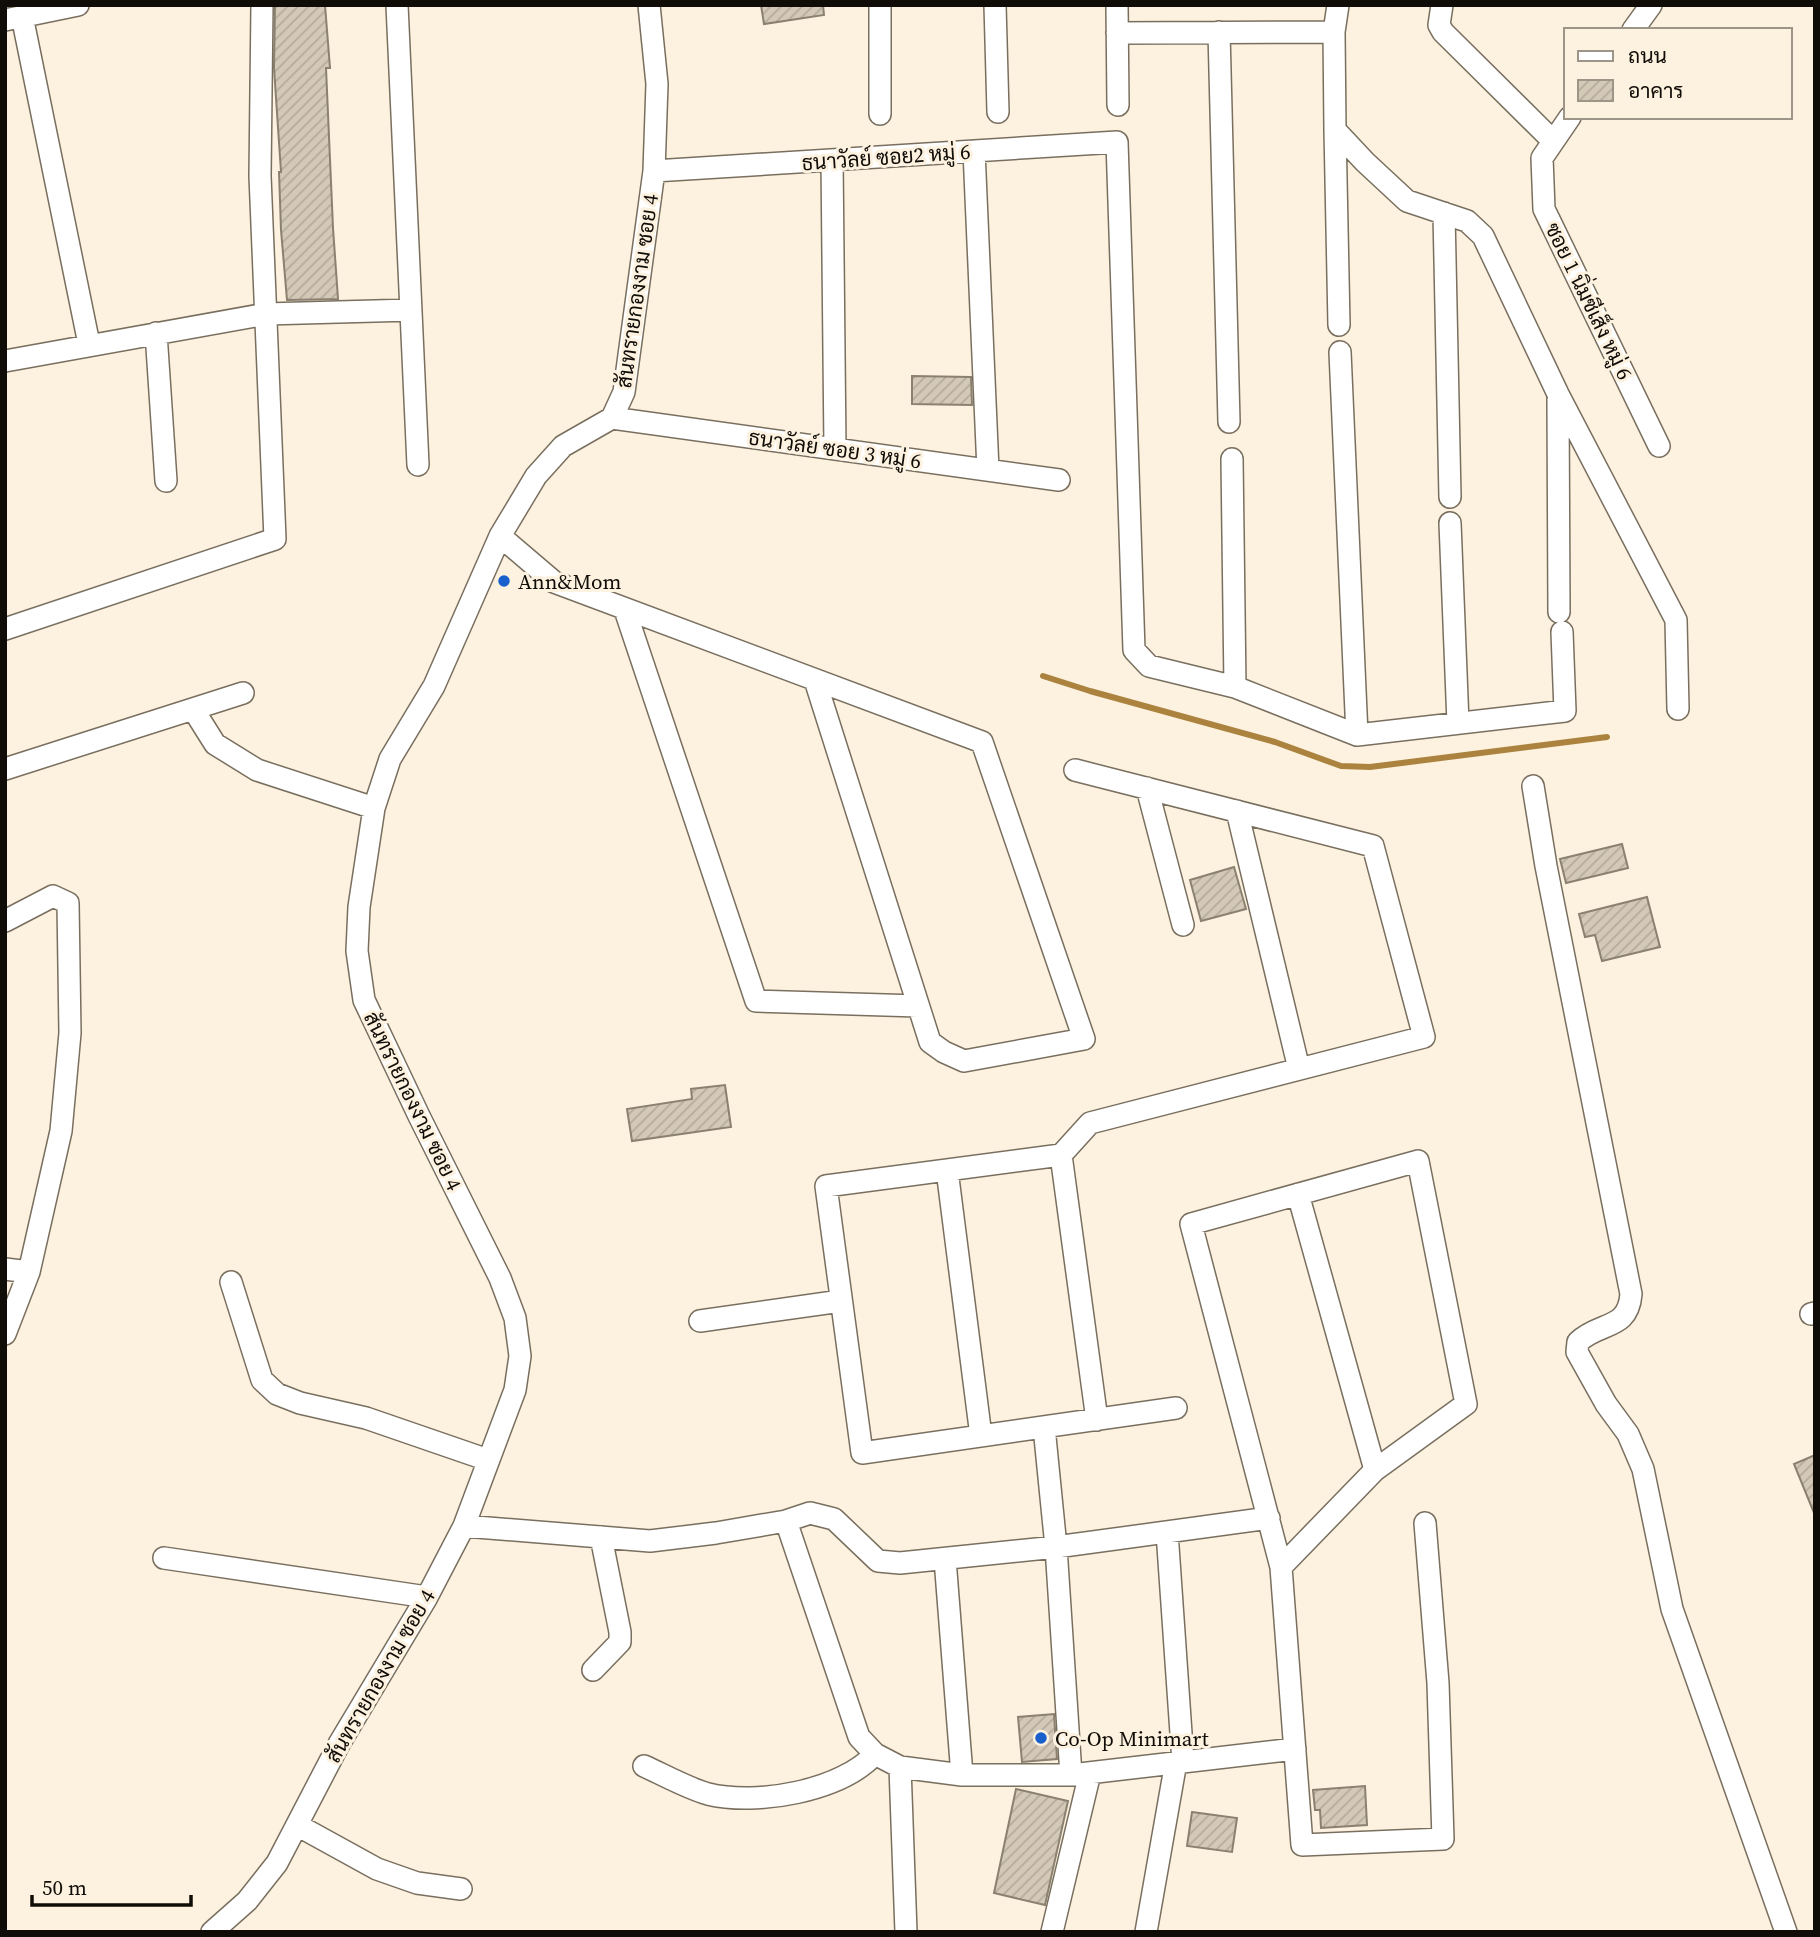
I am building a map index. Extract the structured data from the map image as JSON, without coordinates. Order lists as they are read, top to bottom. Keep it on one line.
{"streets":{"street":["ธนาวัลย์ ซอย2 หมู่ 6","สันทรายกองงาม ซอย 4","ซอย 1 นิ่มซีเส็ง หมู่ 6","ธนาวัลย์ ซอย 3 หมู่ 6"]},"crossings":[["ธนาวัลย์ ซอย2 หมู่ 6","สันทรายกองงาม ซอย 4"],["สันทรายกองงาม ซอย 4","ธนาวัลย์ ซอย 3 หมู่ 6"]],"places":["Ann&Mom","Co-Op Minimart"],"legend":["ถนน","อาคาร"],"scale_bar":"50 m"}
